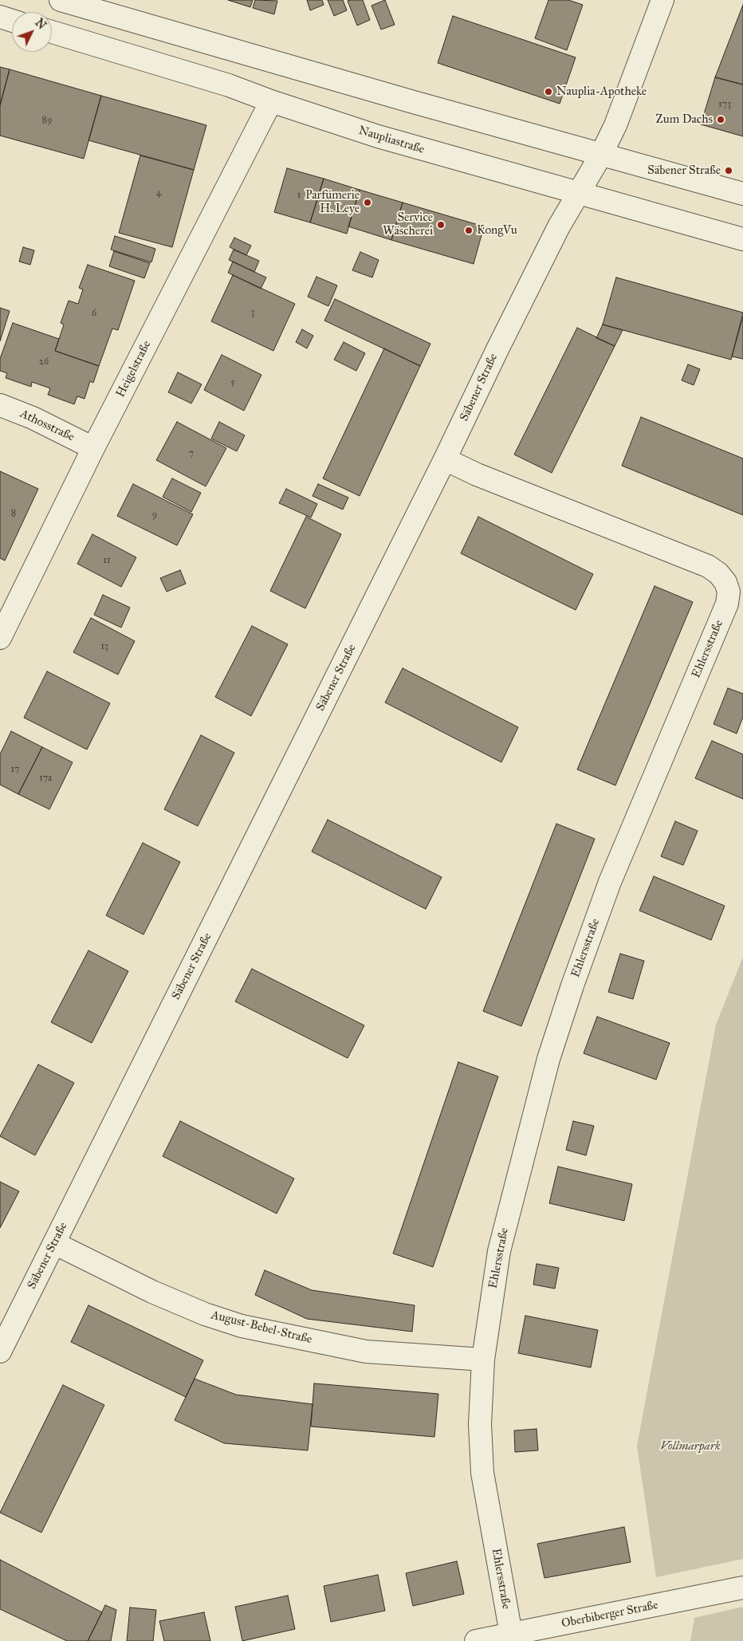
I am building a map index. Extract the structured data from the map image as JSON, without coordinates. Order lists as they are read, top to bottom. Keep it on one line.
{"streets":{"street":["Naupliastraße","Heigelstraße","Säbener Straße","Athosstraße","Ehlersstraße","August-Bebel-Straße","Oberbiberger Straße"]},"crossings":[["Naupliastraße","Heigelstraße"],["Naupliastraße","Säbener Straße"],["Heigelstraße","Athosstraße"],["Säbener Straße","Ehlersstraße"],["Säbener Straße","August-Bebel-Straße"],["Ehlersstraße","August-Bebel-Straße"],["Ehlersstraße","Oberbiberger Straße"]],"parks":["Vollmarpark"],"places":["Nauplia-Apotheke","Zum Dachs","Säbener Straße","Parfümerie H. Leye","Service Wäscherei","KongVu"],"house_numbers":["173","89","4","1","3","6","26","5","7","8","9","11","13","17","17a"],"north":"top right"}
